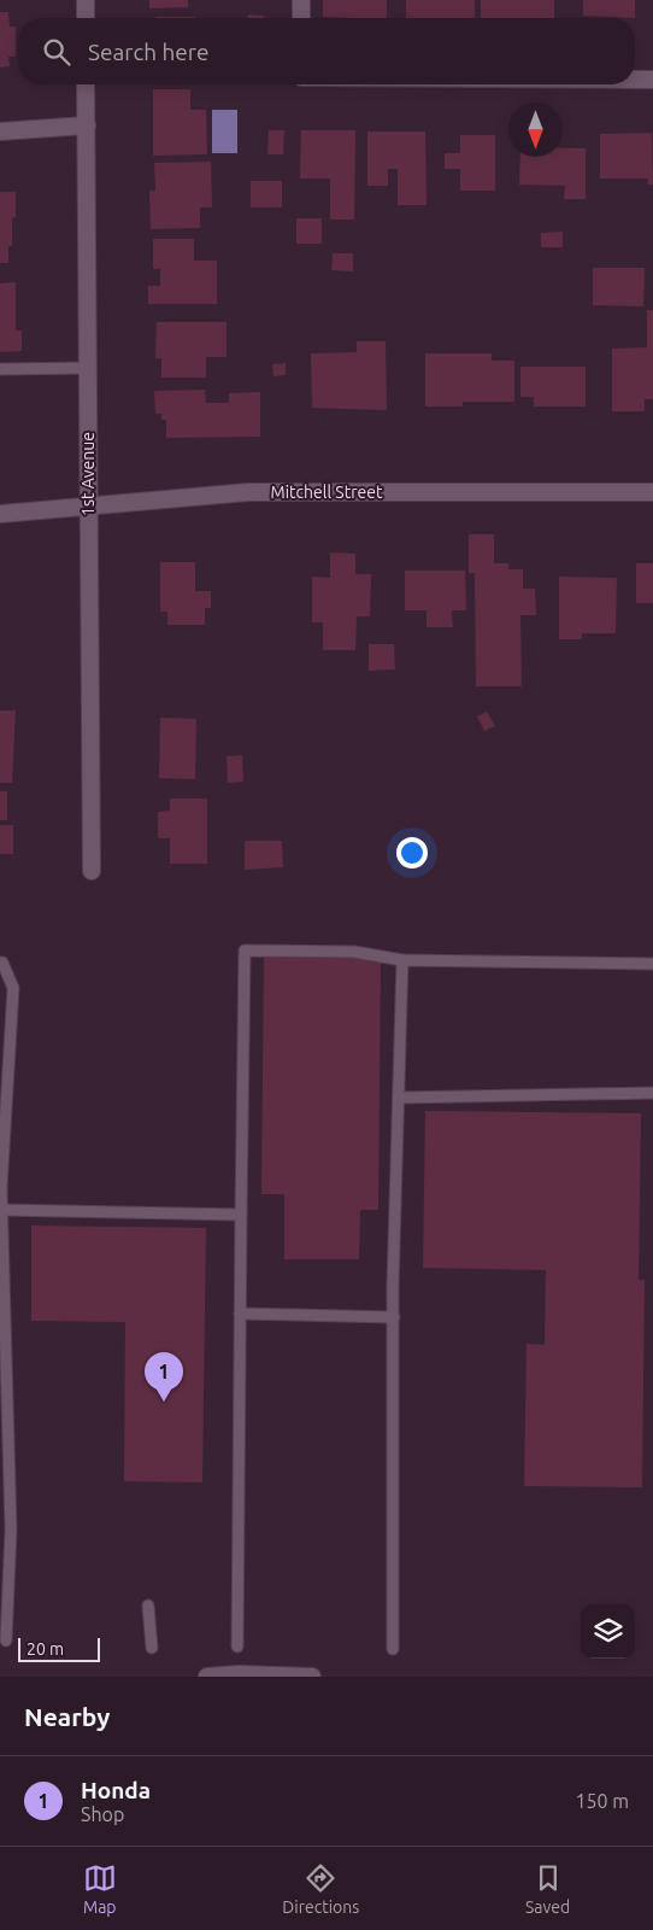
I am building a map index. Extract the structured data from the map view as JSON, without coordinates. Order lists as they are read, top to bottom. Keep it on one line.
{"streets":{"street":["1st Avenue","Mitchell Street"]},"crossings":[["1st Avenue","Mitchell Street"]],"scale_bar":"20 m","north":"bottom","page":{"search":"Search here","pins":"1","scale":"20 m","heading":"Nearby","list":[{"mark":"1","name":"Honda","note":"Shop","value":"150 m"}],"nav":["Map","Directions","Saved"]}}
